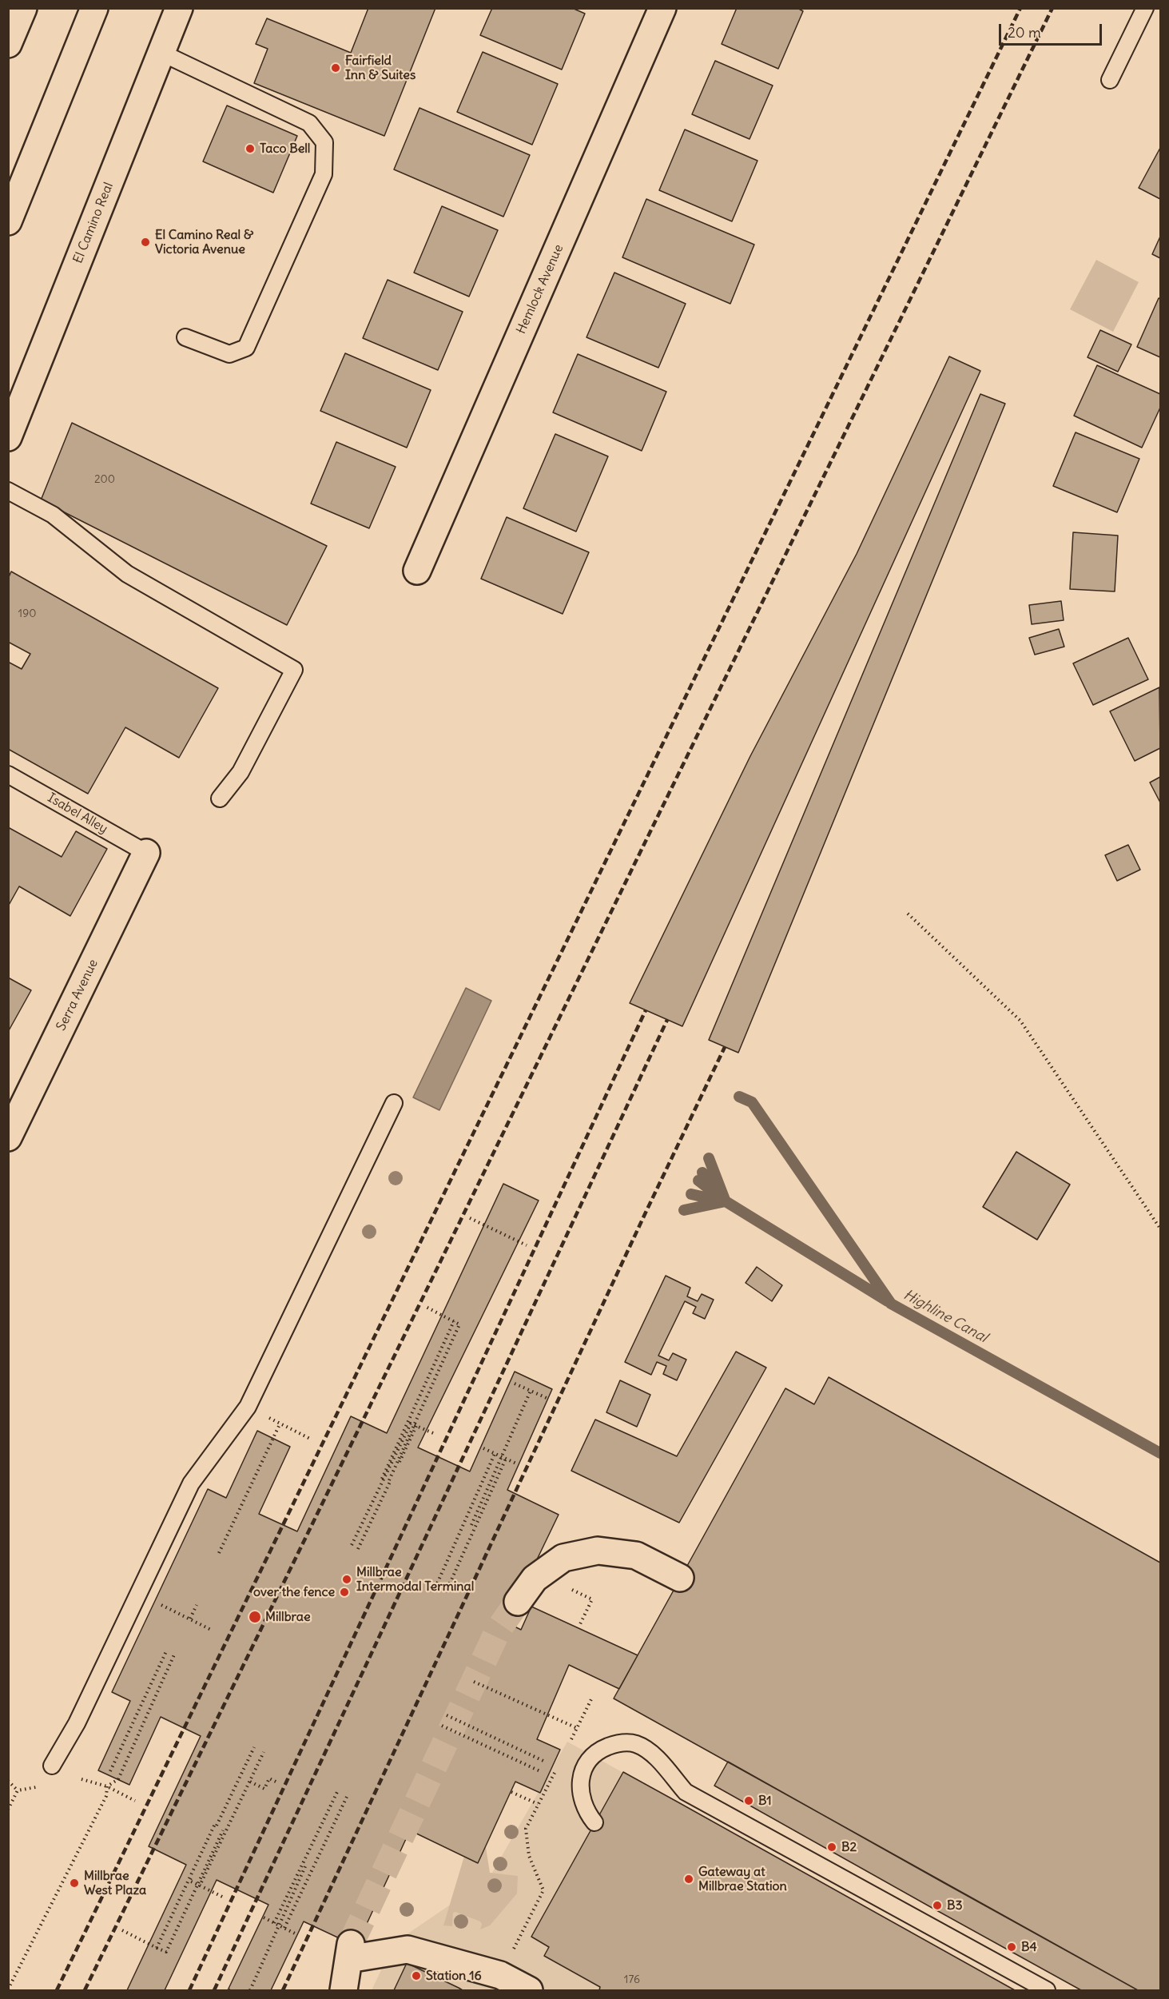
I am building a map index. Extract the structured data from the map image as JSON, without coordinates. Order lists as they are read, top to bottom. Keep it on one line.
{"streets":{"street":["El Camino Real","Hemlock Avenue","Serra Avenue"],"lane":["Isabel Alley"]},"crossings":[["Isabel Alley","Serra Avenue"]],"water":["Highline Canal"],"places":["Fairfield Inn & Suites","Taco Bell","El Camino Real & Victoria Avenue","Millbrae Intermodal Terminal","over the fence","Millbrae","B1","B2","Gateway at Millbrae Station","Millbrae West Plaza","B3","B4","Station 16"],"house_numbers":["200","190","176"],"scale_bar":"20 m"}
